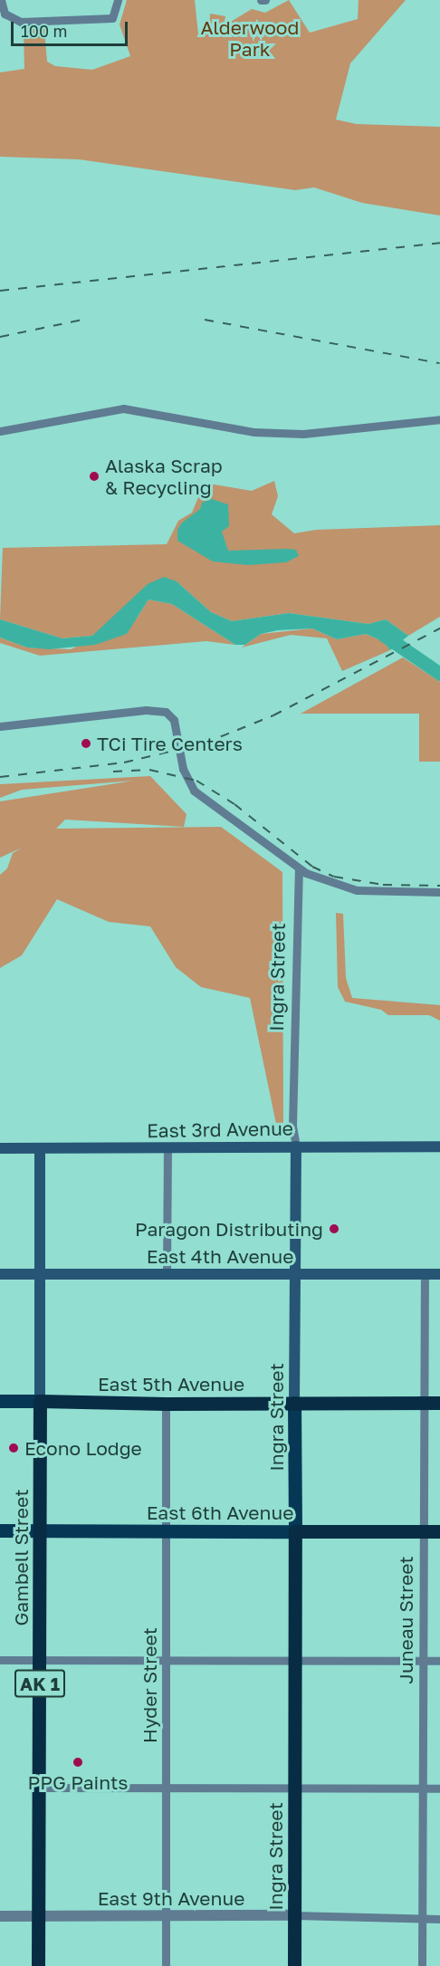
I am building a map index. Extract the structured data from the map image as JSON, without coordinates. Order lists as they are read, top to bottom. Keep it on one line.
{"streets":{"highway":["Ingra Street","East 5th Avenue","East 6th Avenue","Gambell Street","AK 1"],"main road":["East 3rd Avenue","East 4th Avenue"],"street":["Juneau Street","Hyder Street","East 9th Avenue"]},"crossings":[["Ingra Street","East 3rd Avenue"],["Ingra Street","East 4th Avenue"],["Ingra Street","East 5th Avenue"],["Ingra Street","East 6th Avenue"],["Ingra Street","East 9th Avenue"],["East 3rd Avenue","Gambell Street"],["East 4th Avenue","Gambell Street"],["East 4th Avenue","Juneau Street"],["East 5th Avenue","Gambell Street"],["East 5th Avenue","Juneau Street"],["East 5th Avenue","Hyder Street"],["East 6th Avenue","Gambell Street"],["East 6th Avenue","Juneau Street"],["East 6th Avenue","Hyder Street"],["Gambell Street","East 9th Avenue"],["Juneau Street","East 9th Avenue"],["Hyder Street","East 9th Avenue"]],"parks":["Alderwood Park"],"places":["Alaska Scrap & Recycling","TCi Tire Centers","Paragon Distributing","Econo Lodge","PPG Paints"],"scale_bar":"100 m"}
